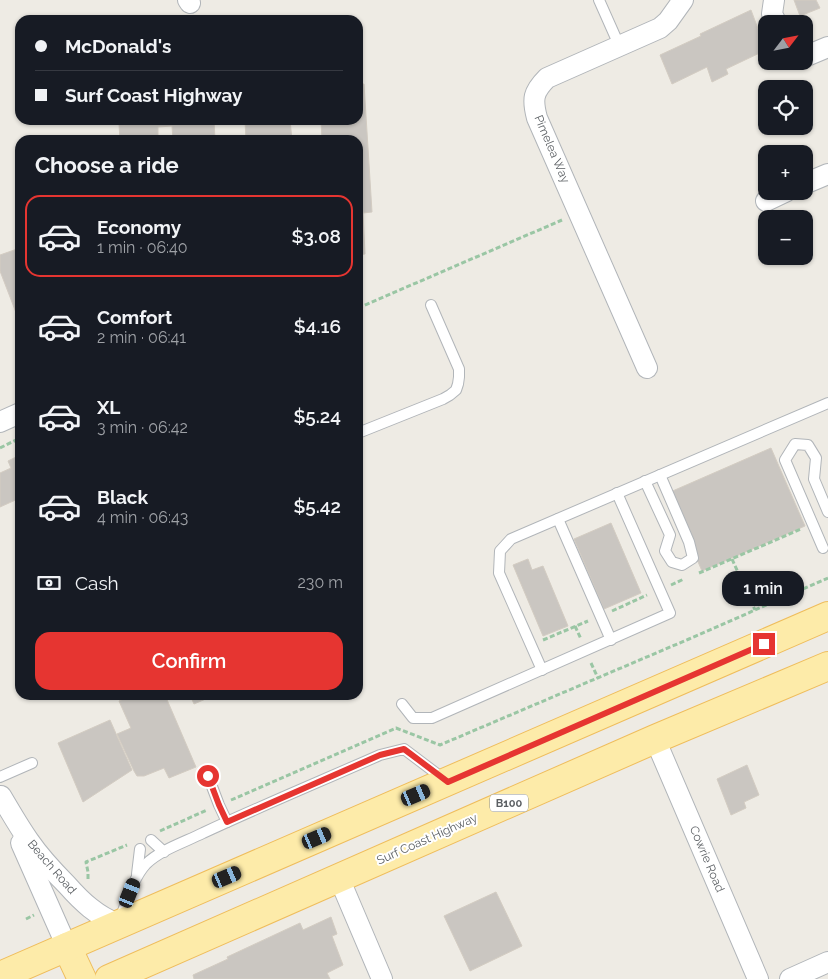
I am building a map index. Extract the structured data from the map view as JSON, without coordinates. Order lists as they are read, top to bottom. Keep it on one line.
{"streets":{"main road":["B100","Surf Coast Highway"],"street":["Pimelea Way","Cowrie Road","Beach Road"]},"crossings":[["Surf Coast Highway","Cowrie Road"]],"north":"top right","page":{"map_buttons":["+","−"],"banner":["McDonald's","Surf Coast Highway"],"heading":"Choose a ride","list":[{"name":"Economy","note":"1 min · 06:40","value":"$3.08"},{"name":"Comfort","note":"2 min · 06:41","value":"$4.16"},{"name":"XL","note":"3 min · 06:42","value":"$5.24"},{"name":"Black","note":"4 min · 06:43","value":"$5.42"}],"pay":["Cash","230 m"],"bubble":"1 min","buttons":"Confirm"}}
